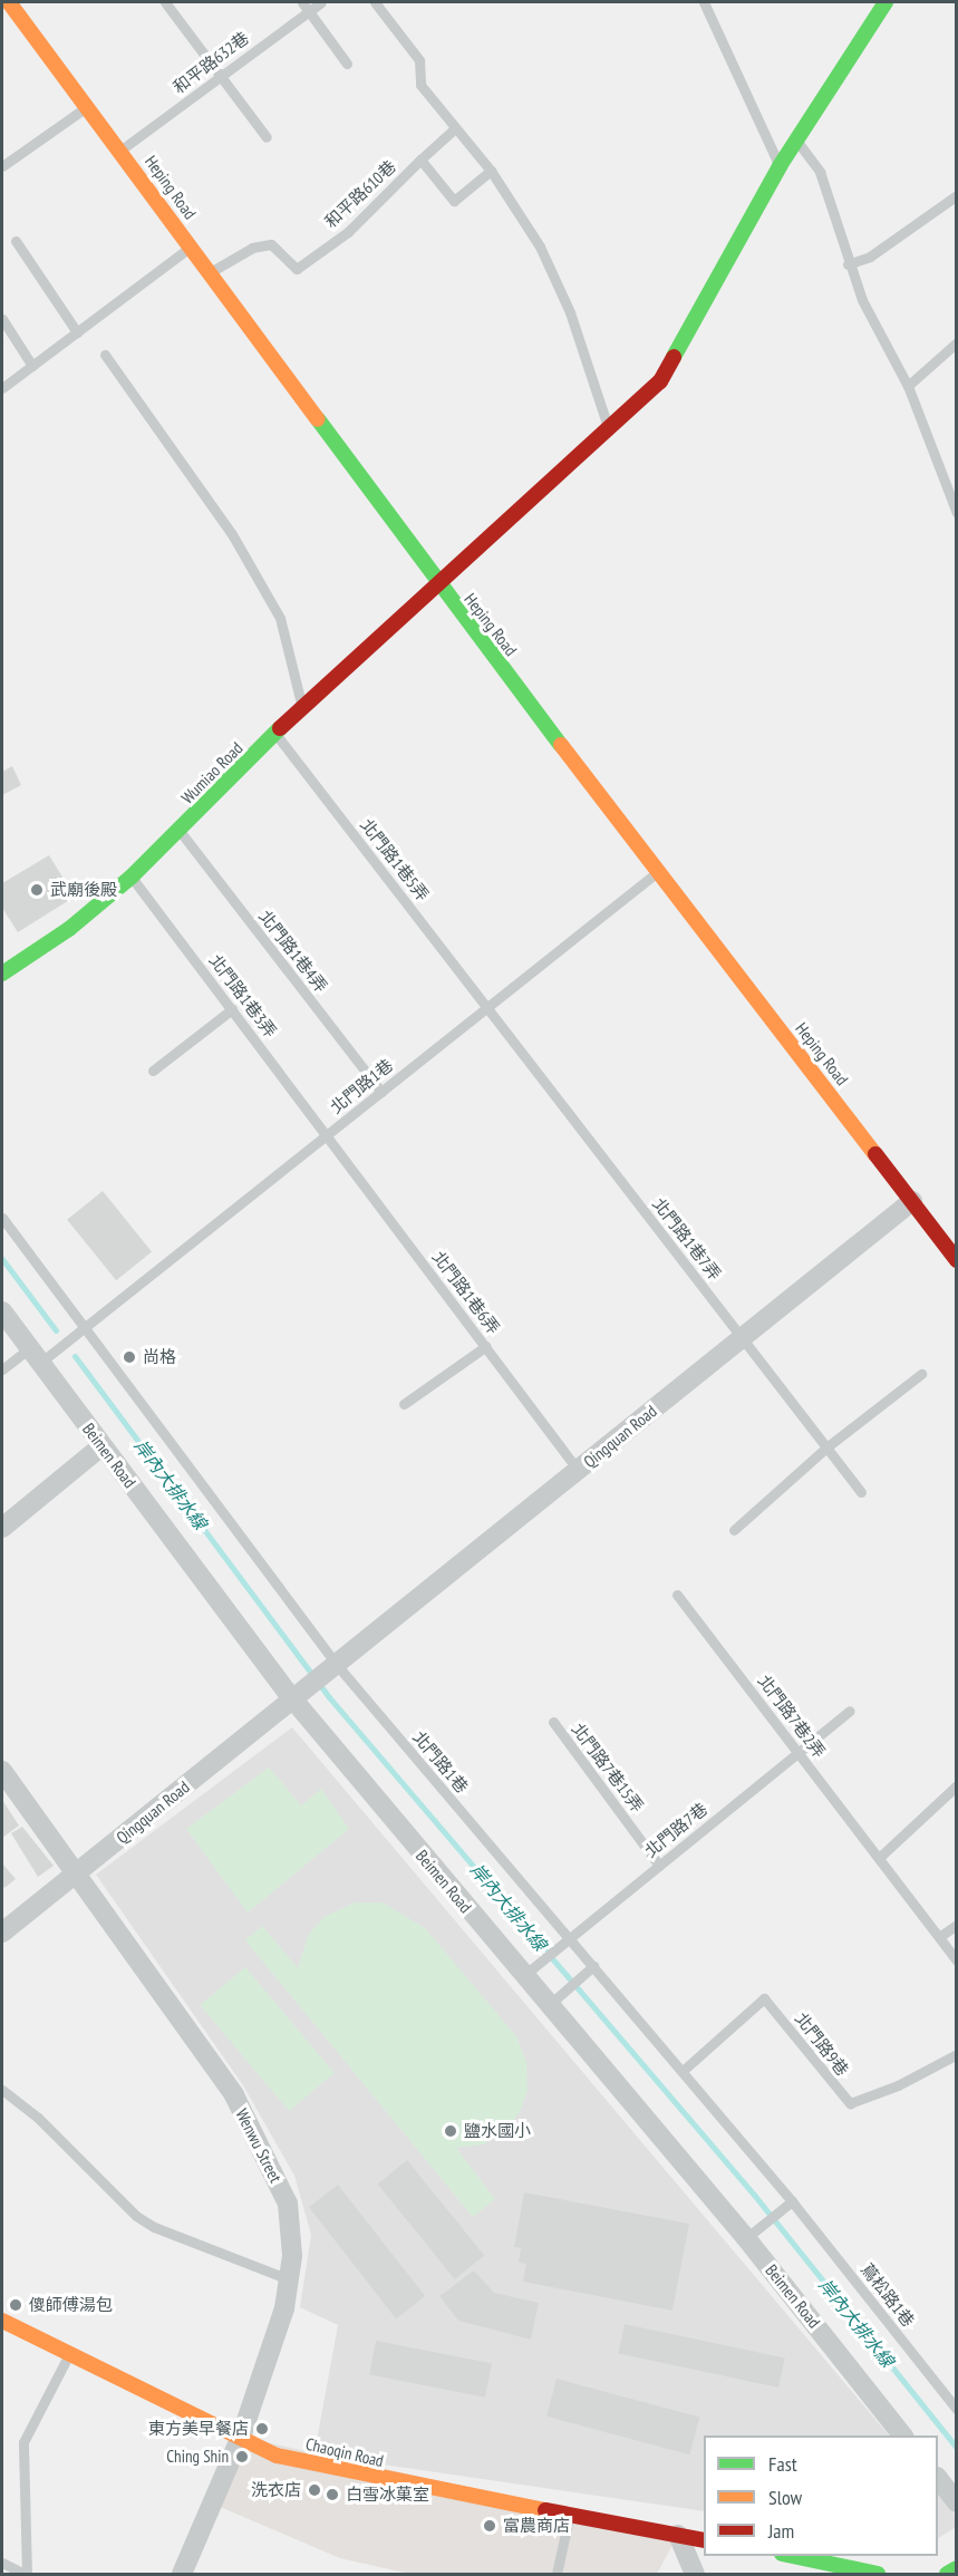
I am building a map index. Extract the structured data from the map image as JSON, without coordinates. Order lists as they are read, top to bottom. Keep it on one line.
{"streets":{"street":["Heping Road","Wumiao Road","Qingquan Road","Beimen Road","Wenwu Street","Chaoqin Road"],"lane":["和平路632巷","和平路610巷","北門路1巷5弄","北門路1巷4弄","北門路1巷3弄","北門路1巷","北門路1巷7弄","北門路1巷6弄","北門路7巷2弄","北門路7巷15弄","北門路7巷","北門路9巷","蔦松路1巷"]},"crossings":[["和平路632巷","Heping Road"],["Heping Road","和平路610巷"],["Heping Road","Wumiao Road"],["Heping Road","北門路1巷"],["Heping Road","Qingquan Road"],["Wumiao Road","北門路1巷5弄"],["Wumiao Road","北門路1巷4弄"],["Wumiao Road","北門路1巷3弄"],["北門路1巷5弄","北門路1巷"],["北門路1巷5弄","北門路1巷7弄"],["北門路1巷4弄","北門路1巷"],["北門路1巷3弄","北門路1巷"],["北門路1巷3弄","北門路1巷6弄"],["北門路1巷","北門路1巷7弄"],["北門路1巷","北門路1巷6弄"],["北門路1巷","Qingquan Road"],["北門路1巷","Beimen Road"],["北門路1巷","北門路7巷"],["北門路1巷","北門路9巷"],["北門路1巷","蔦松路1巷"],["北門路1巷7弄","Qingquan Road"],["北門路1巷6弄","Qingquan Road"],["Qingquan Road","Beimen Road"],["Qingquan Road","Wenwu Street"],["Beimen Road","北門路7巷"],["北門路7巷2弄","北門路7巷"],["北門路7巷15弄","北門路7巷"],["Wenwu Street","Chaoqin Road"]],"water":["岸內大排水線"],"places":["武廟後殿","尚格","鹽水國小","傻師傅湯包","東方美早餐店","Ching Shin","洗衣店","白雪冰菓室","富農商店"],"legend":["Fast","Slow","Jam"]}
